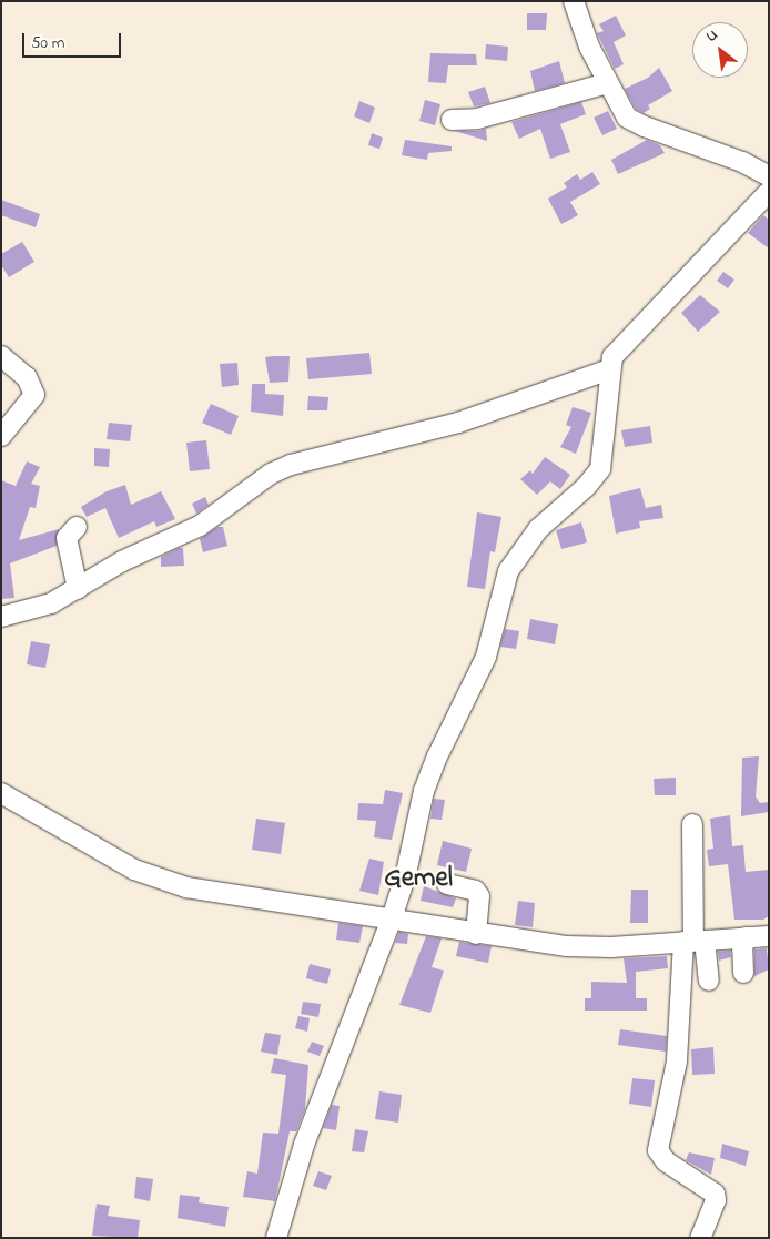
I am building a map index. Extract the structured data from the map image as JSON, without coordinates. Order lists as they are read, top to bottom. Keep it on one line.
{"districts":["Gemel"],"scale_bar":"50 m","north":"top left"}
